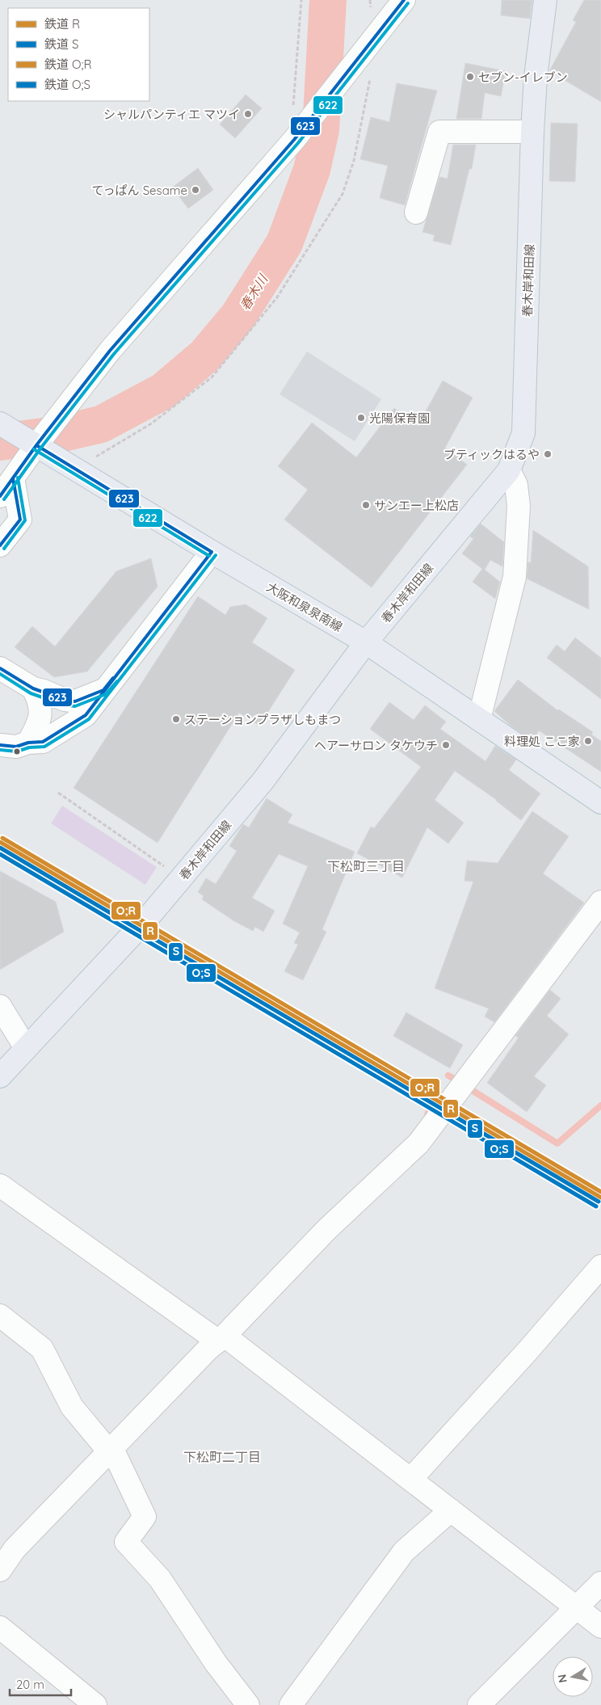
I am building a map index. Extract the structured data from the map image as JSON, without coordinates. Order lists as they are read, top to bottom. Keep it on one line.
{"streets":{"main road":["春木岸和田線","大阪和泉泉南線"]},"crossings":[["春木岸和田線","大阪和泉泉南線"]],"districts":["下松町三丁目","下松町二丁目"],"water":["春木川"],"places":["セブン-イレブン","シャルパンティエ マツイ","てっぱん Sesame","光陽保育園","ブティックはるや","サンエー上松店","ステーションプラザしもまつ","料理処 ここ家","ヘアーサロン タケウチ"],"lines":["transit line 623","transit line 622","rail line O;R","rail line R","rail line S","rail line O;S"],"legend":["鉄道 R","鉄道 S","鉄道 O;R","鉄道 O;S"],"scale_bar":"20 m","north":"left"}
